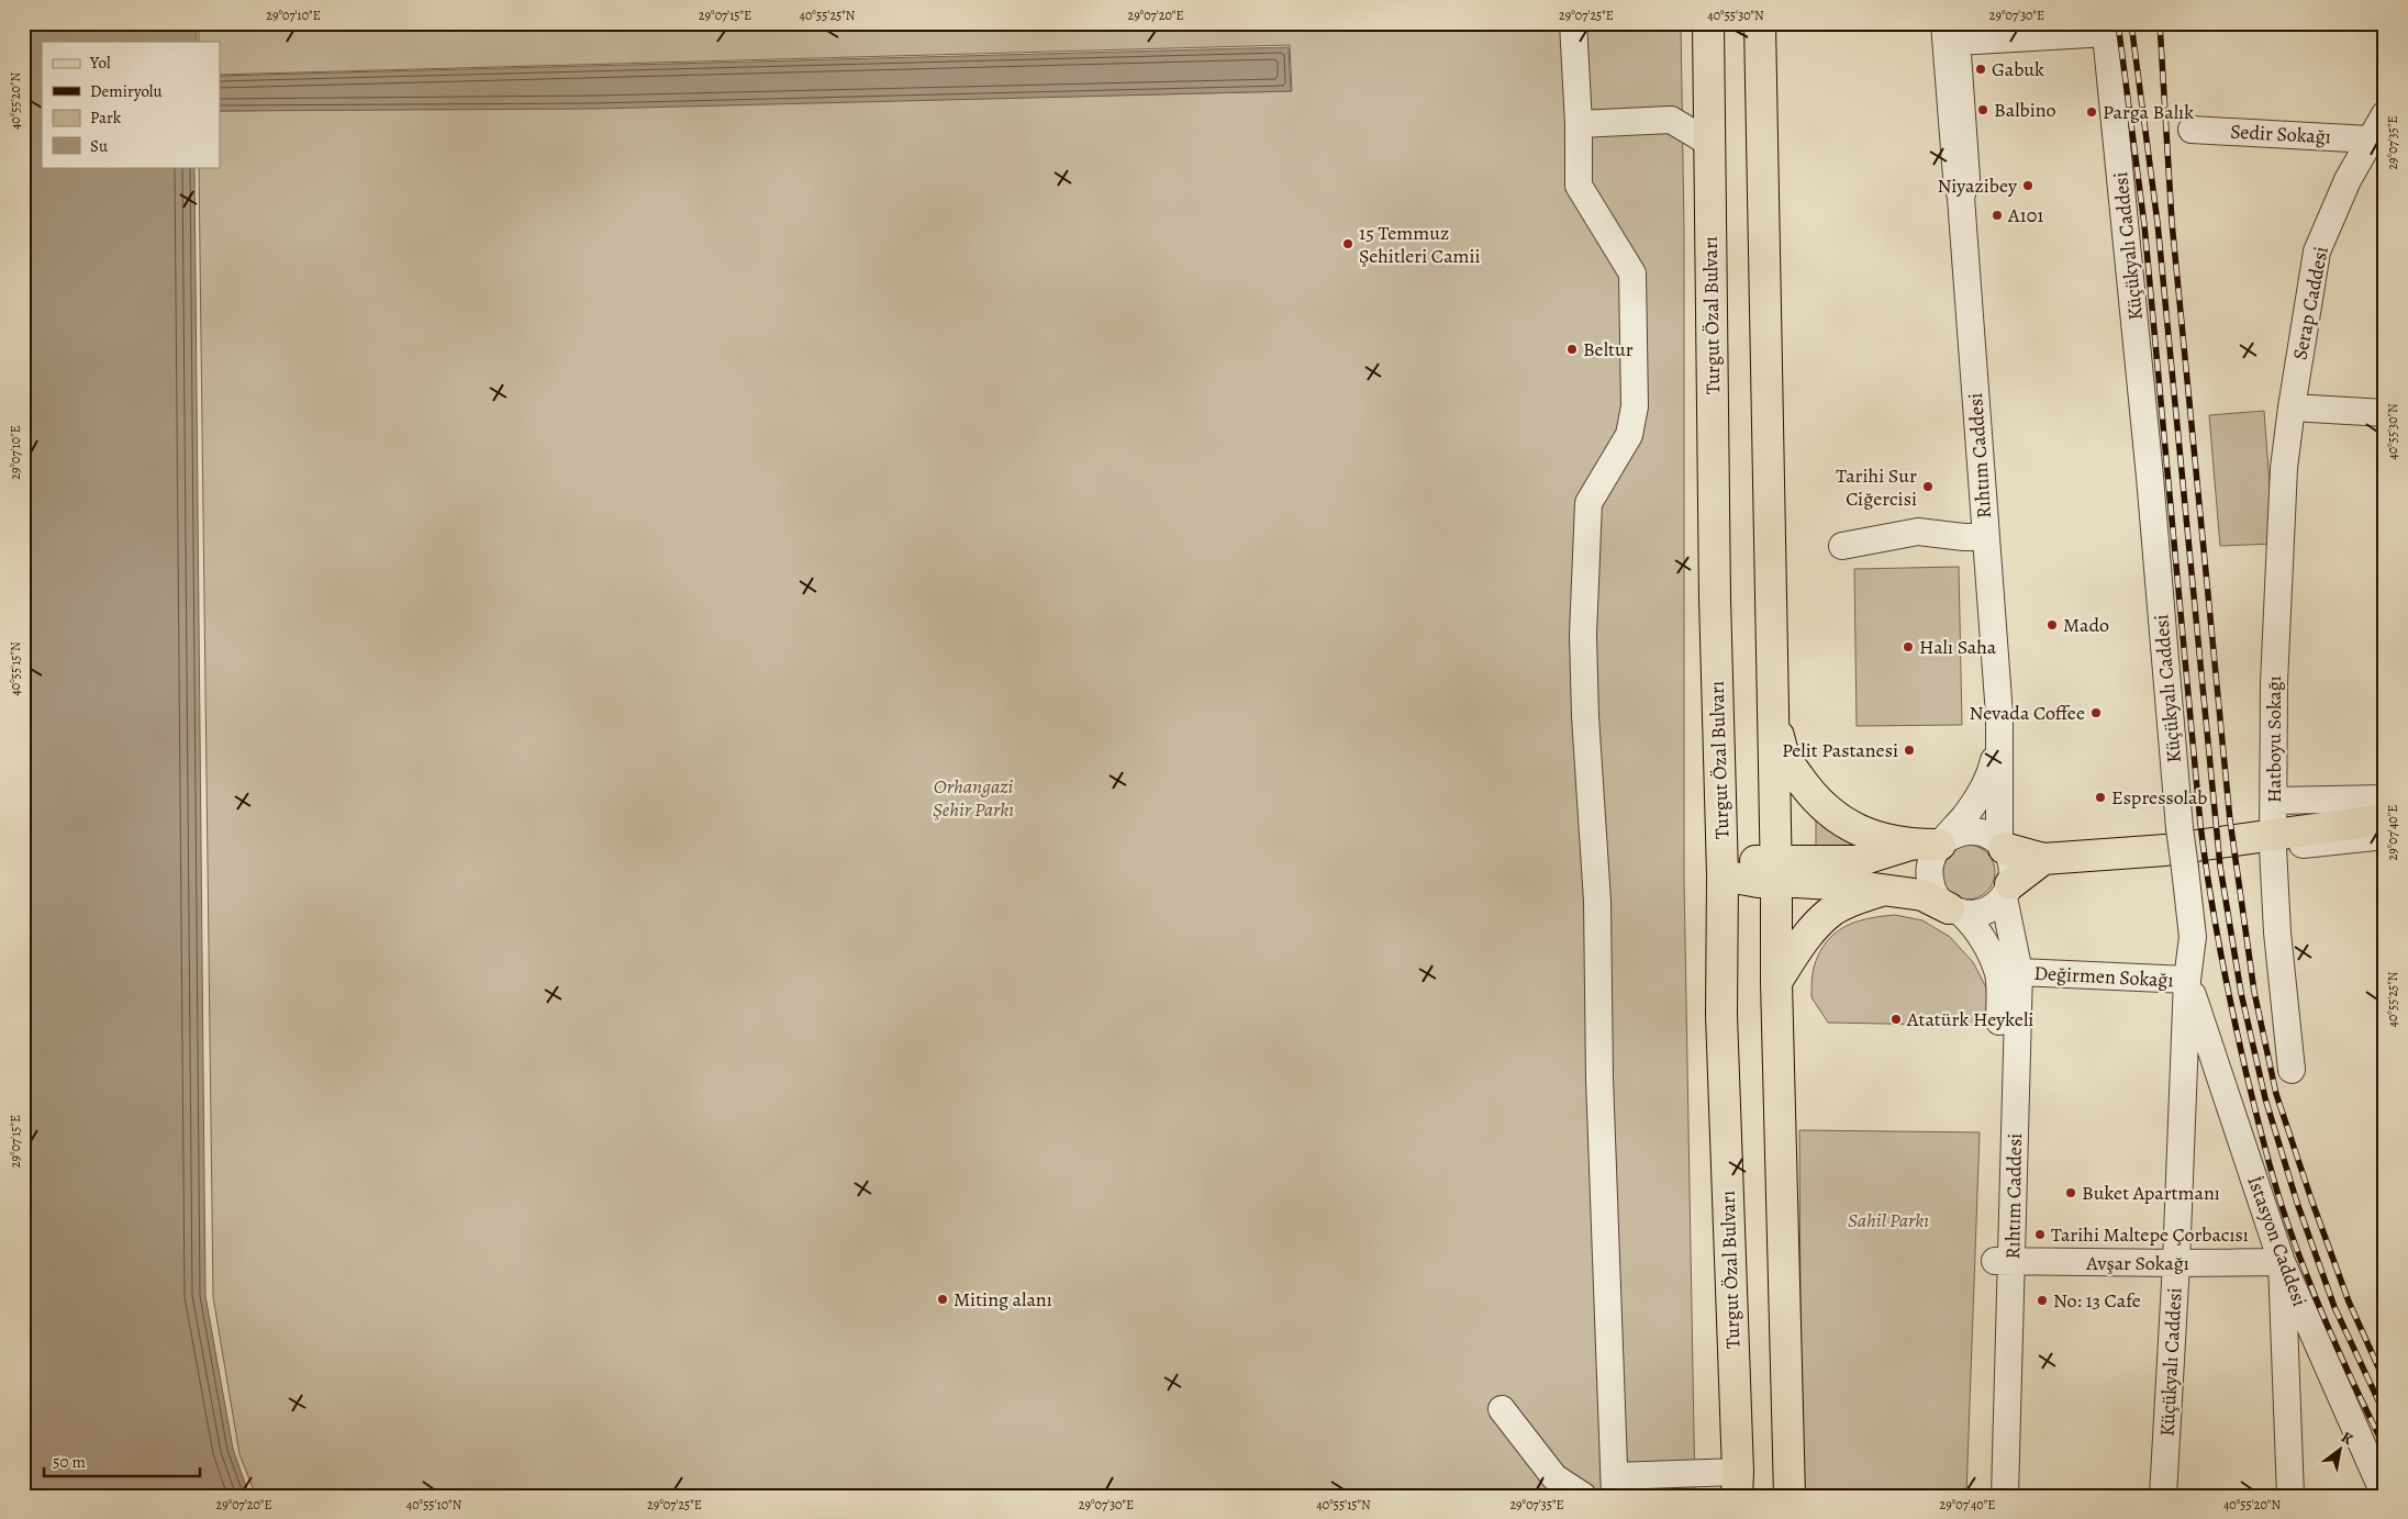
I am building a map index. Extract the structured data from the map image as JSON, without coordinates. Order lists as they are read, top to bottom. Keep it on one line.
{"streets":{"main road":["Turgut Özal Bulvarı"],"street":["Sedir Sokağı","Küçükyalı Caddesi","Serap Caddesi","Rıhtım Caddesi","Hatboyu Sokağı","Değirmen Sokağı","İstasyon Caddesi","Avşar Sokağı"]},"crossings":[["Sedir Sokağı","Serap Caddesi"],["Küçükyalı Caddesi","Rıhtım Caddesi"],["Küçükyalı Caddesi","Değirmen Sokağı"],["Küçükyalı Caddesi","İstasyon Caddesi"],["Küçükyalı Caddesi","Avşar Sokağı"],["Serap Caddesi","Hatboyu Sokağı"],["Rıhtım Caddesi","Değirmen Sokağı"],["Rıhtım Caddesi","Avşar Sokağı"],["Değirmen Sokağı","İstasyon Caddesi"],["İstasyon Caddesi","Avşar Sokağı"]],"parks":["Orhangazi Şehir Parkı","Sahil Parkı"],"places":["Gabuk","Balbino","Parga Balık","Niyazibey","A101","15 Temmuz Şehitleri Camii","Beltur","Tarihi Sur Ciğercisi","Mado","Halı Saha","Nevada Coffee","Pelit Pastanesi","Espressolab","Atatürk Heykeli","Buket Apartmanı","Tarihi Maltepe Çorbacısı","Miting alanı","No: 13 Cafe"],"legend":["Yol","Demiryolu","Park","Su"],"scale_bar":"50 m","north":"top right","coordinates":["29°07'10\"E","29°07'15\"E","40°55'25\"N","29°07'20\"E","29°07'25\"E","40°55'30\"N","29°07'30\"E","40°55'20\"N","29°07'35\"E","40°55'15\"N","29°07'40\"E","40°55'10\"N"]}
